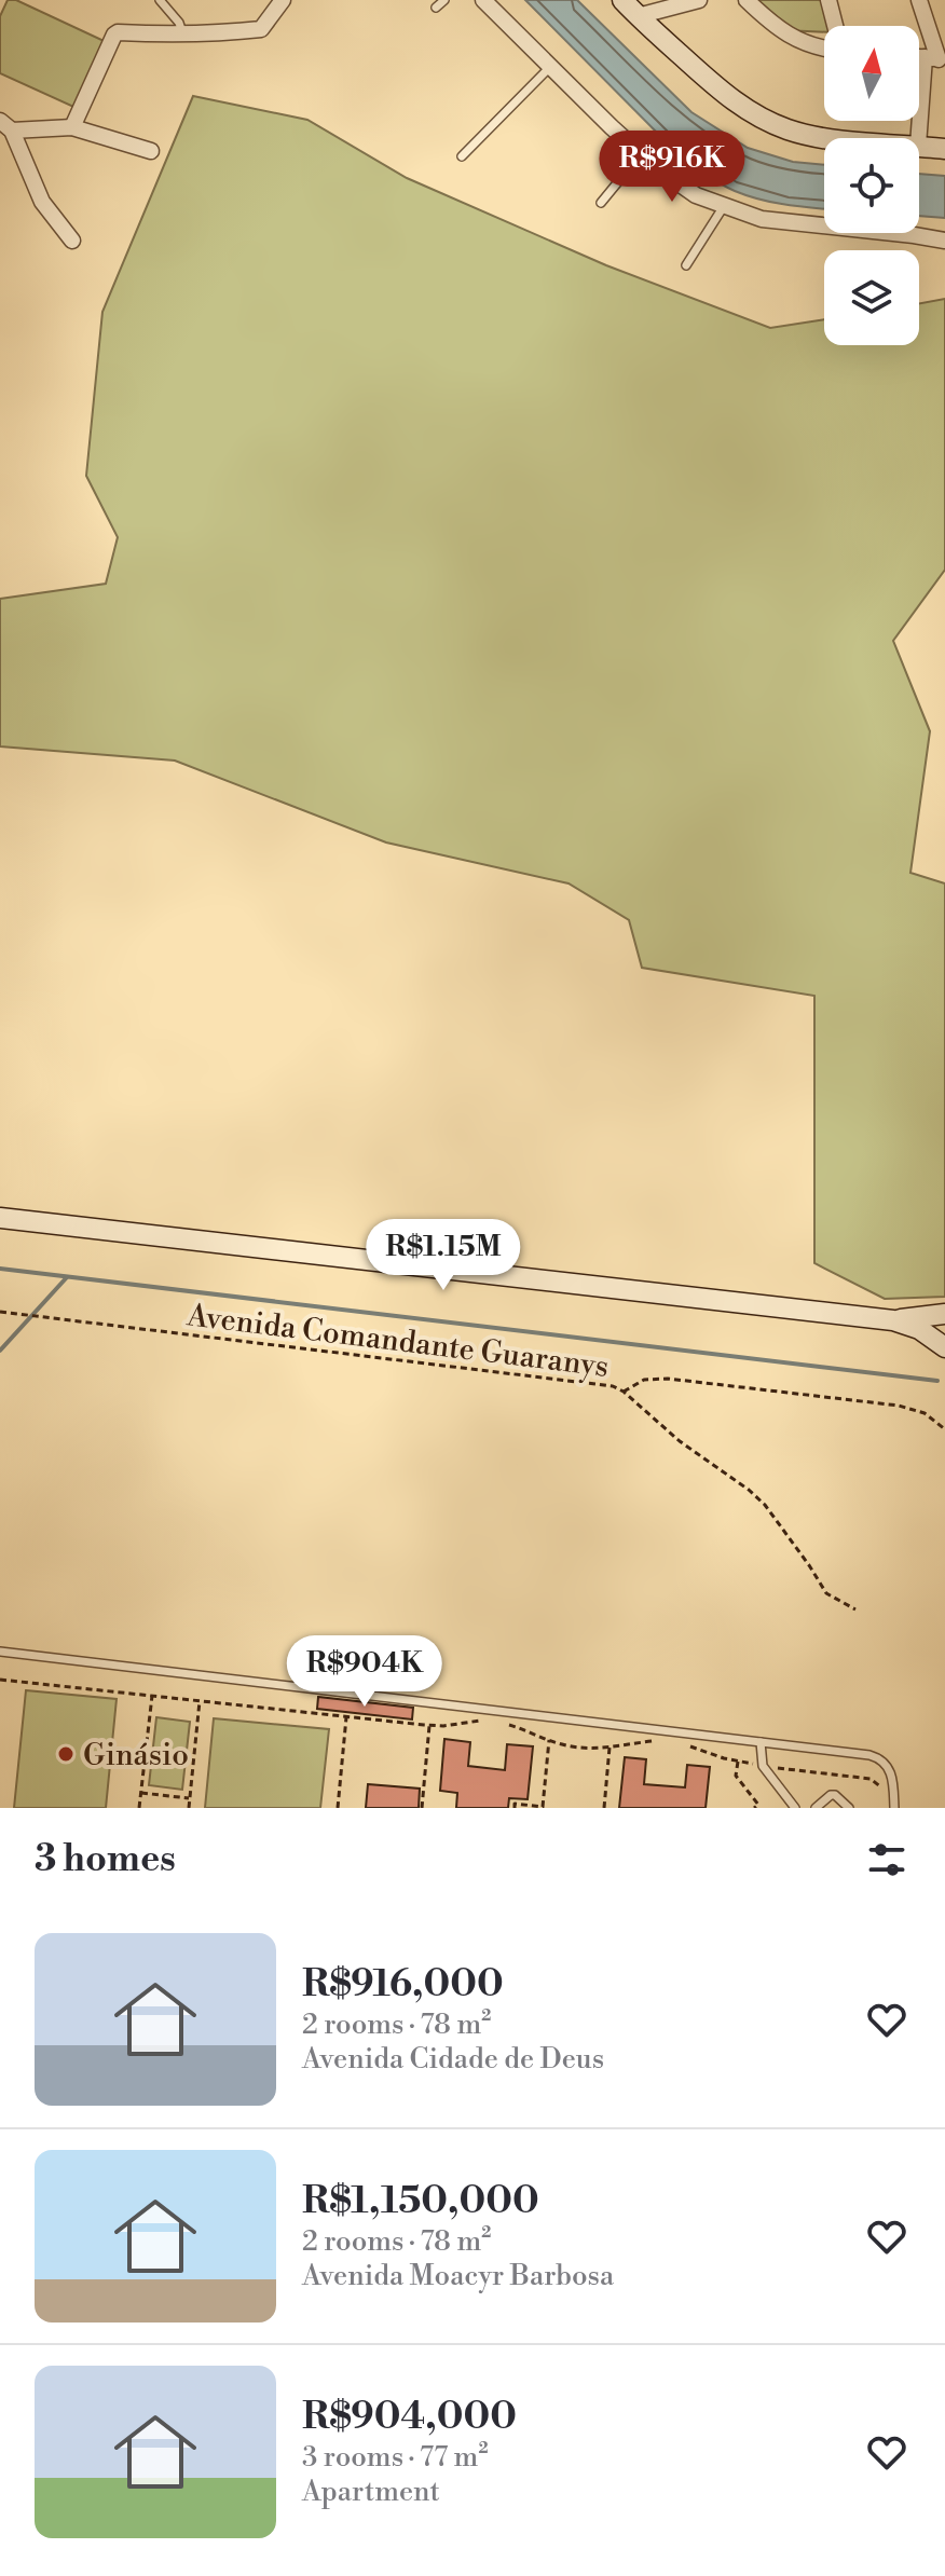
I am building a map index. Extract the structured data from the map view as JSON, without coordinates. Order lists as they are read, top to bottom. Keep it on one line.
{"streets":{"path":["Avenida Comandante Guaranys"]},"places":["Ginásio"],"north":"top","page":{"price":["R$916K","R$1.15M","R$904K"],"heading":"3 homes","list":[{"name":"R$916,000","note":"2 rooms · 78 m² · Avenida Cidade de Deus"},{"name":"R$1,150,000","note":"2 rooms · 78 m² · Avenida Moacyr Barbosa"},{"name":"R$904,000","note":"3 rooms · 77 m² · Apartment"}]}}
